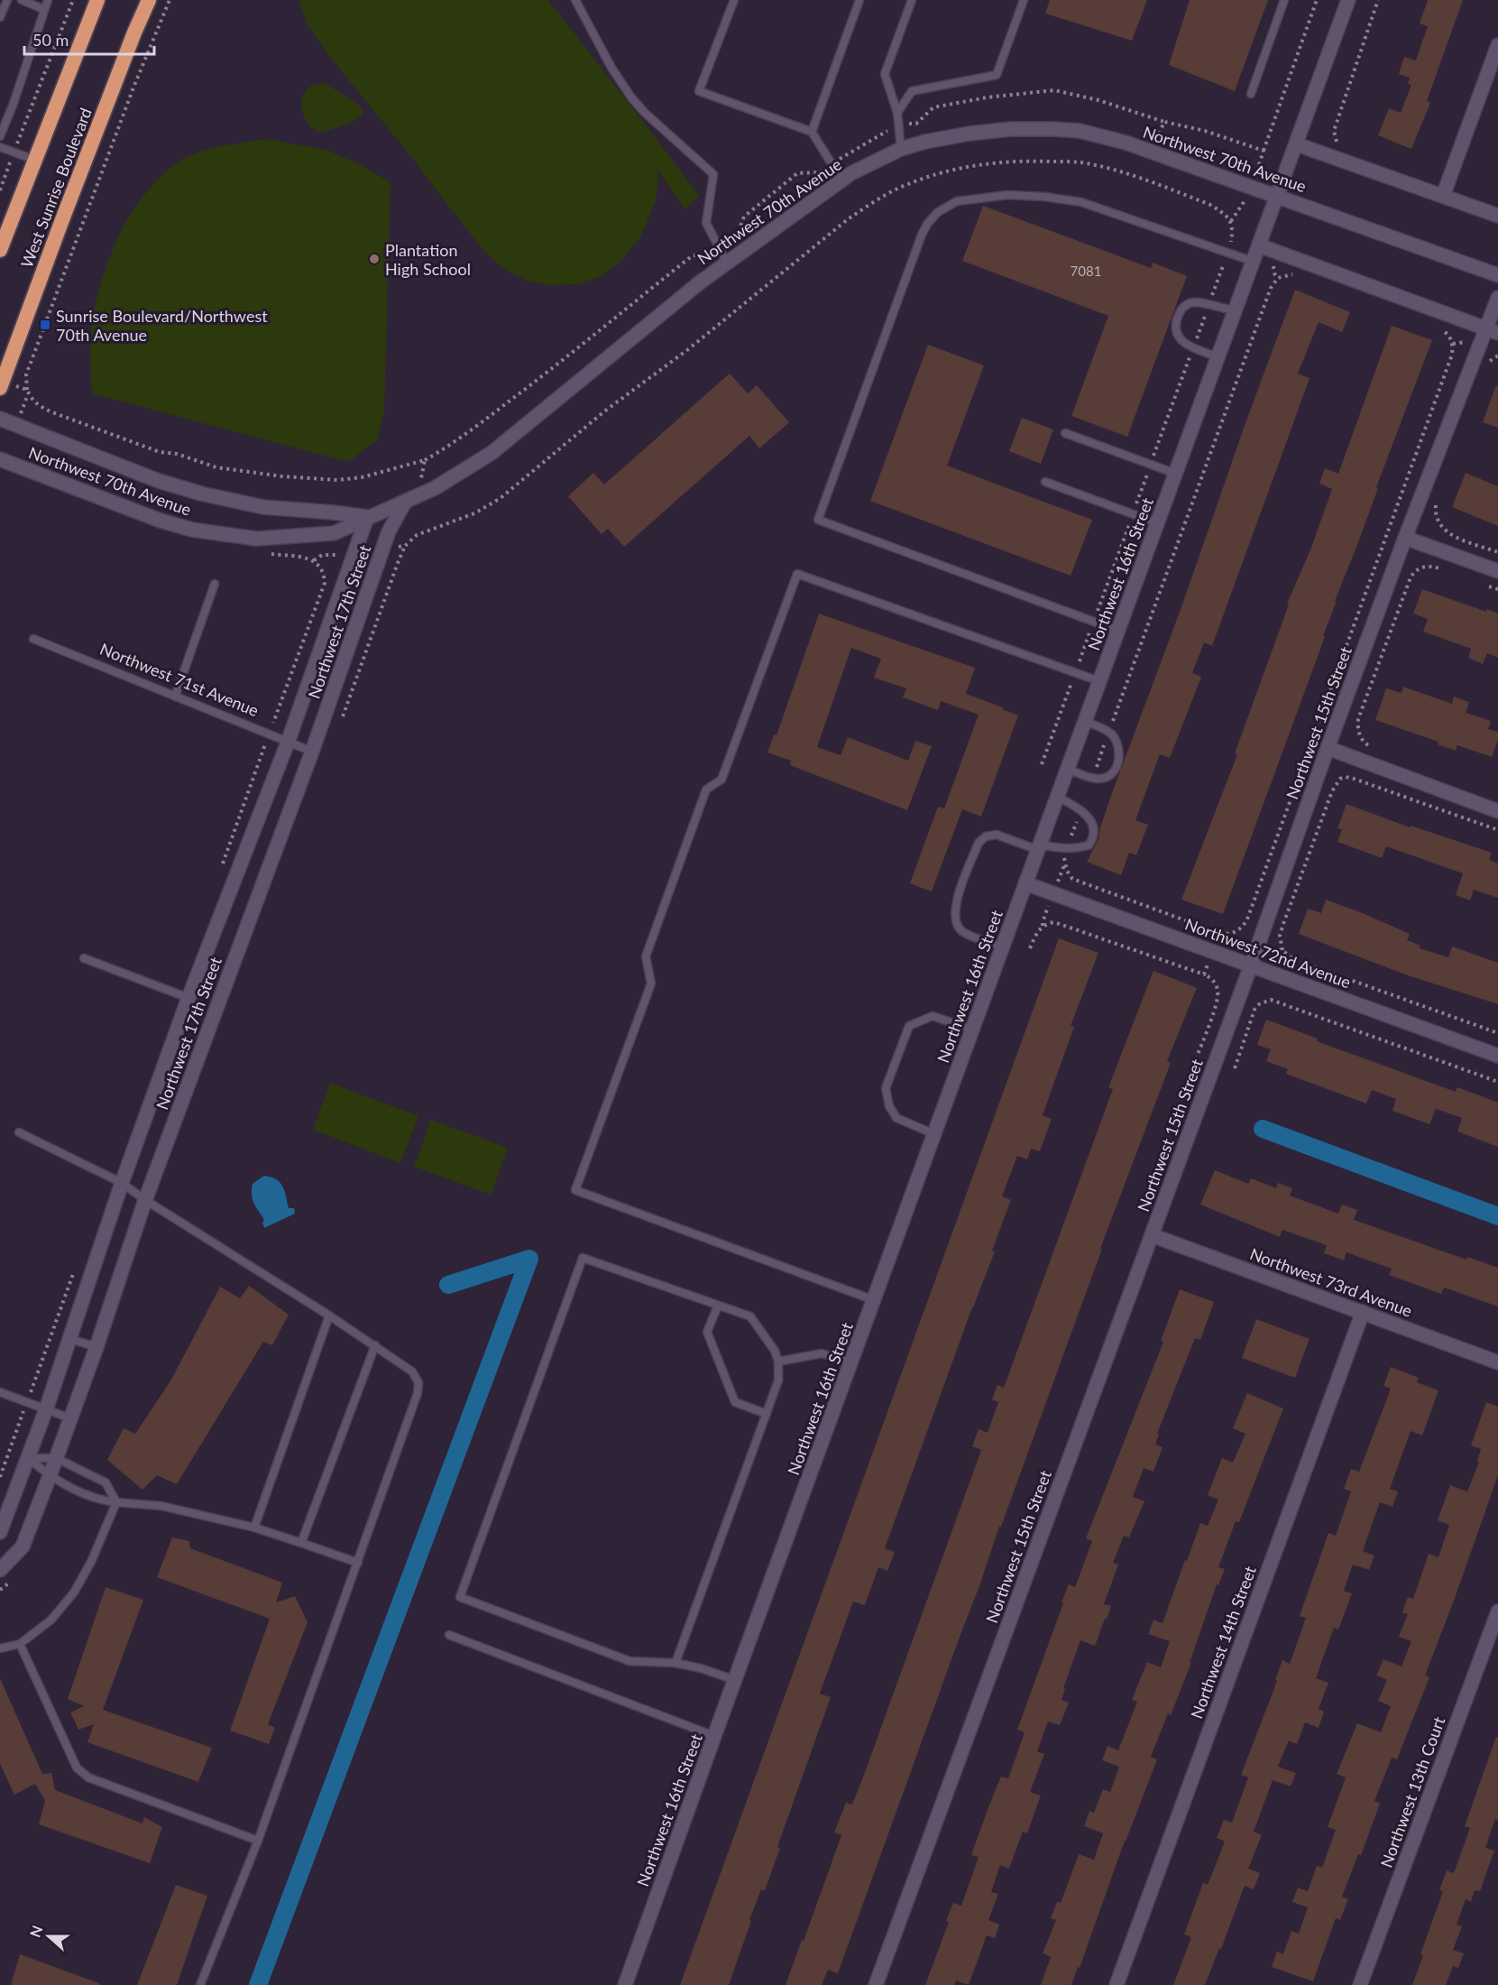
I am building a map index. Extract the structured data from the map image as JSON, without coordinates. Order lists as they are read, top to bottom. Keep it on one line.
{"streets":{"highway":["West Sunrise Boulevard"],"street":["Northwest 70th Avenue","Northwest 16th Street","Northwest 17th Street","Northwest 15th Street","Northwest 72nd Avenue","Northwest 73rd Avenue","Northwest 14th Street","Northwest 13th Court"],"lane":["Northwest 71st Avenue"]},"crossings":[["Northwest 70th Avenue","Northwest 16th Street"],["Northwest 70th Avenue","Northwest 17th Street"],["Northwest 16th Street","Northwest 72nd Avenue"],["Northwest 17th Street","Northwest 71st Avenue"],["Northwest 15th Street","Northwest 72nd Avenue"],["Northwest 15th Street","Northwest 73rd Avenue"],["Northwest 73rd Avenue","Northwest 14th Street"]],"places":{"other":["Plantation High School"],"transit":["Sunrise Boulevard/Northwest 70th Avenue"]},"house_numbers":["7081"],"scale_bar":"50 m","north":"left"}
